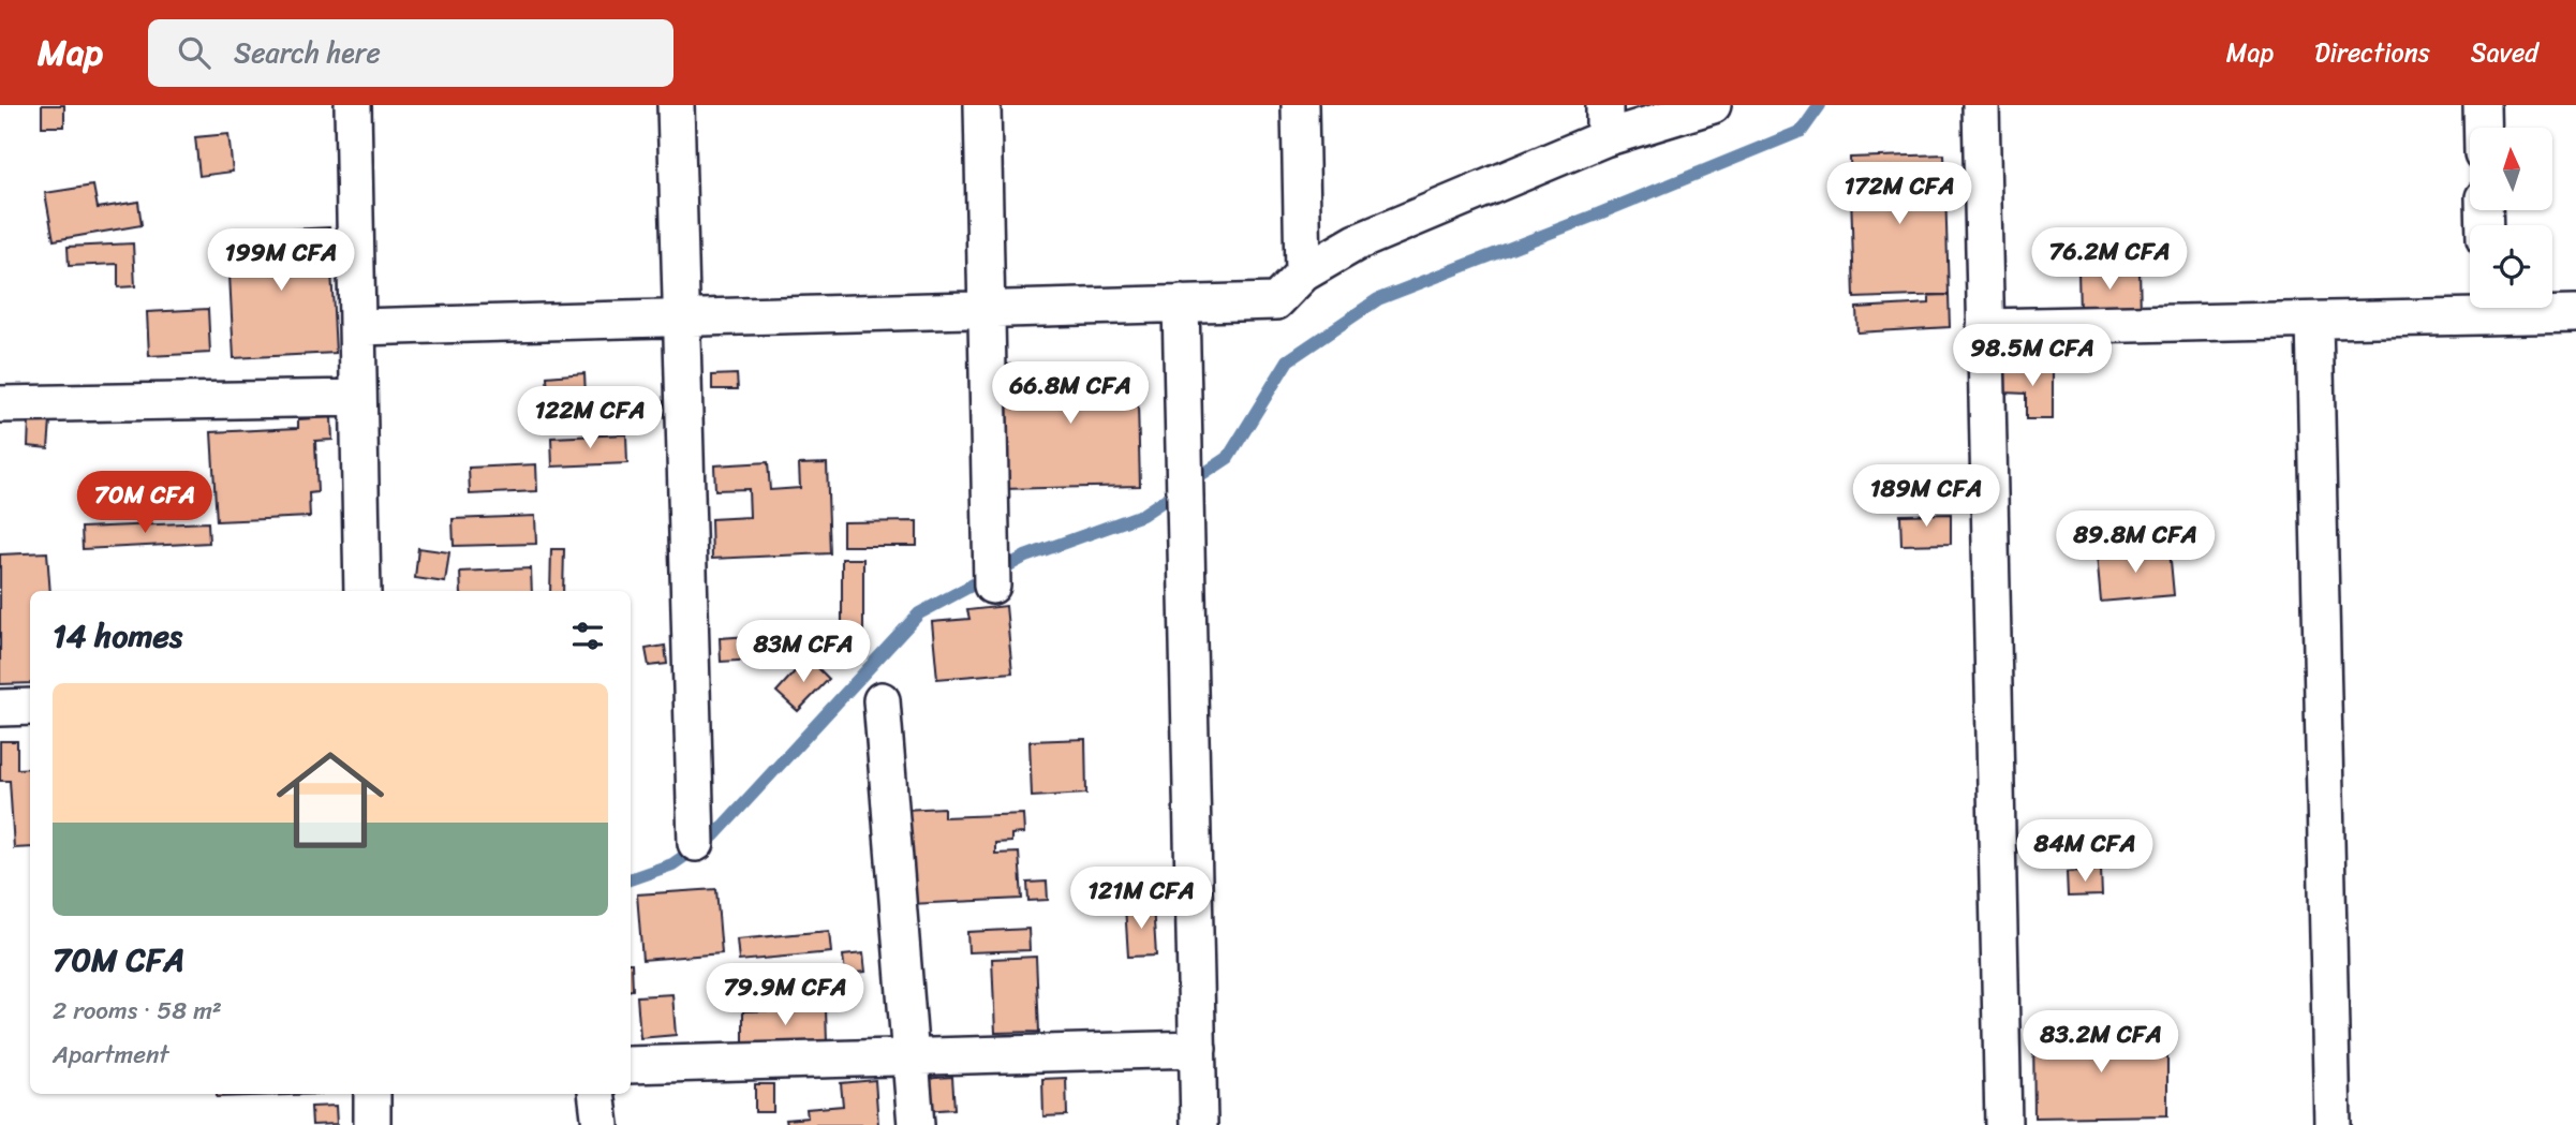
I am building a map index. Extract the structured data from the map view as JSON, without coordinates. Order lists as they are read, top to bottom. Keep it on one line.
{"north":"top","page":{"header":"Map","search":"Search here","nav":["Map","Directions","Saved"],"price":["172M CFA","76.2M CFA","199M CFA","98.5M CFA","66.8M CFA","122M CFA","189M CFA","70M CFA","89.8M CFA","83M CFA","84M CFA","121M CFA","79.9M CFA","83.2M CFA"],"heading":"14 homes","list":[{"name":"70M CFA","note":"2 rooms · 58 m² · Apartment"}]}}
